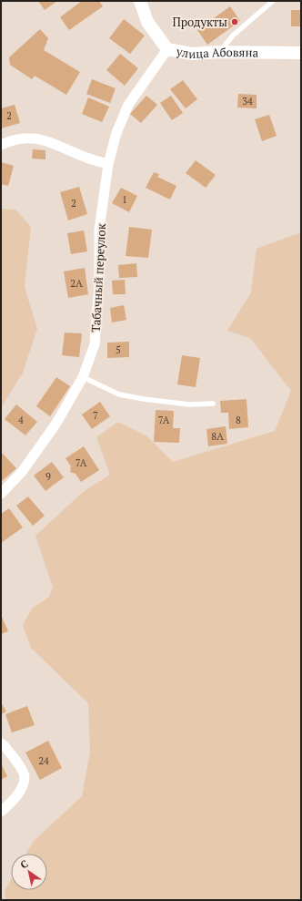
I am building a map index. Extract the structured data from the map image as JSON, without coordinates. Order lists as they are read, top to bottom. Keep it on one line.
{"streets":{"street":["улица Абовяна","Табачный переулок"]},"crossings":[["улица Абовяна","Табачный переулок"]],"places":["Продукты"],"house_numbers":["34","2","1","2","2А","5","7","4","7А","8","8А","7А","9","24"],"north":"top left"}
